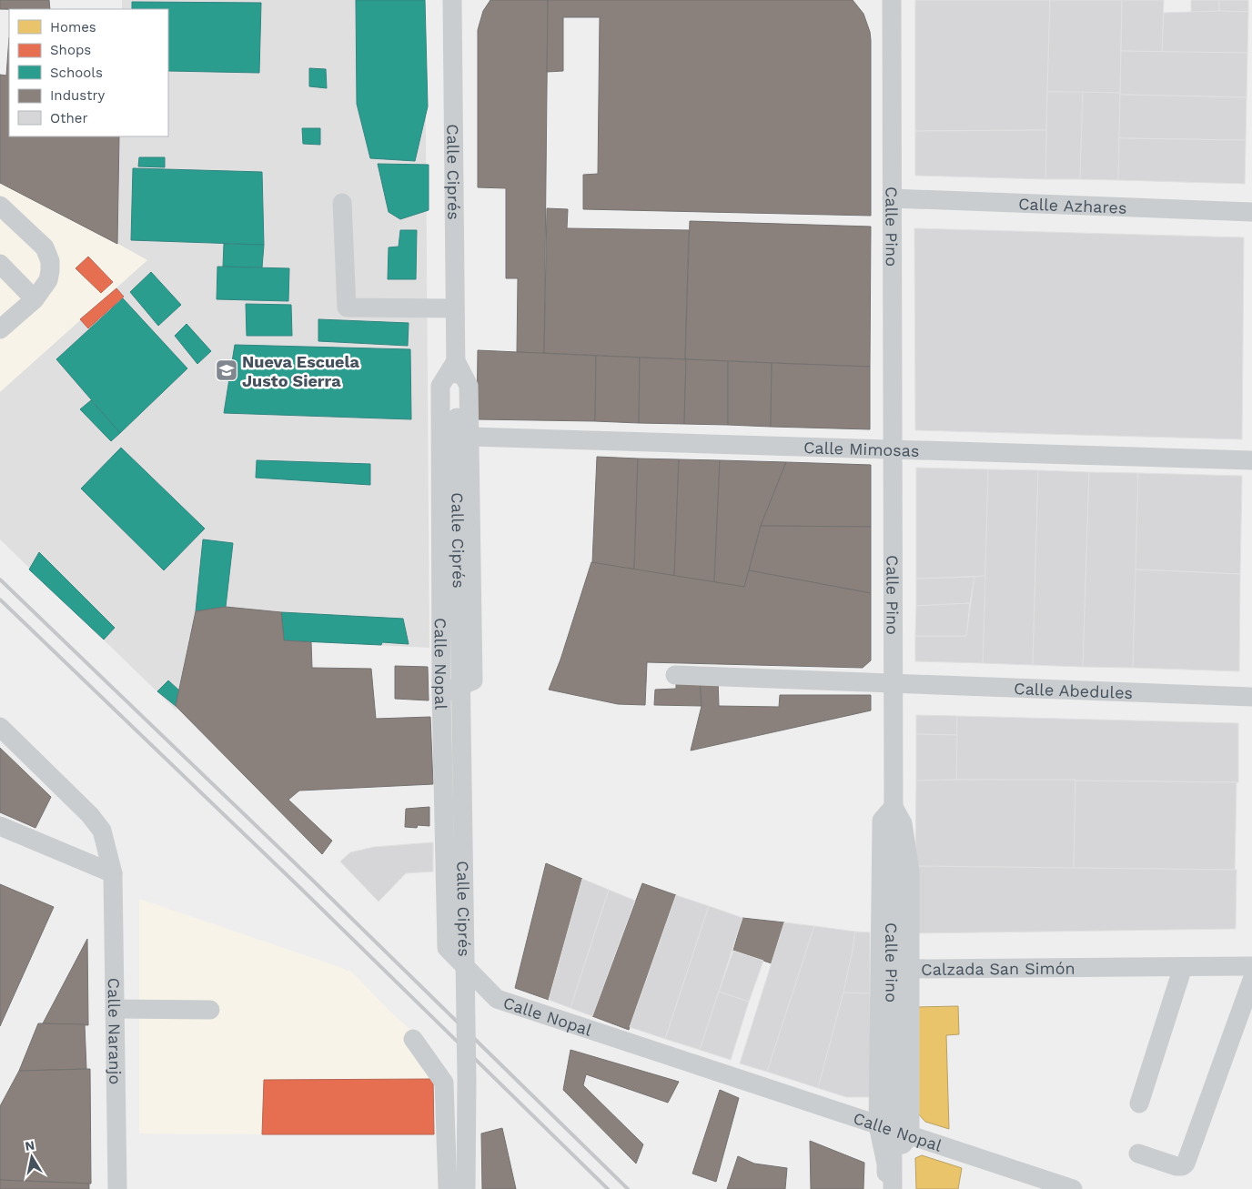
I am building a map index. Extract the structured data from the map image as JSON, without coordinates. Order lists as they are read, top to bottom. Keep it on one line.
{"streets":{"street":["Calle Ciprés","Calle Azhares","Calle Pino","Calle Mimosas","Calle Nopal","Calle Abedules","Calzada San Simón","Calle Naranjo"]},"crossings":[["Calle Ciprés","Calle Nopal"],["Calle Azhares","Calle Pino"],["Calle Pino","Calle Mimosas"],["Calle Pino","Calle Abedules"],["Calle Nopal","Calzada San Simón"]],"places":{"school or university":["Nueva Escuela Justo Sierra"]},"legend":["Homes","Shops","Schools","Industry","Other"],"north":"top"}
